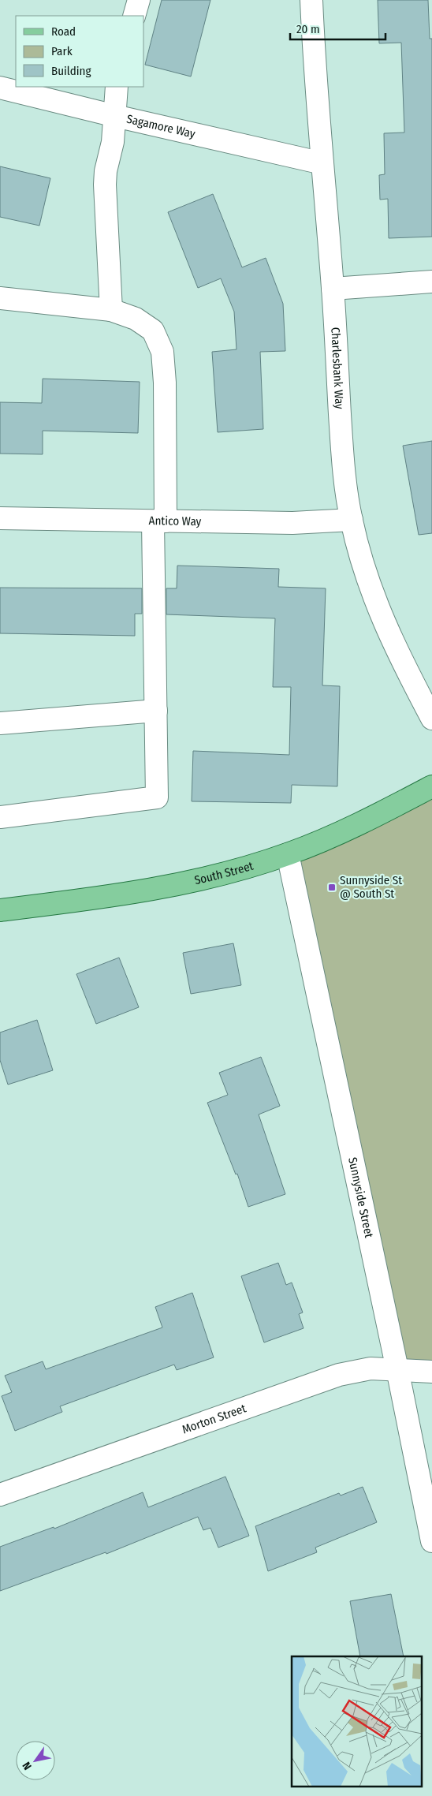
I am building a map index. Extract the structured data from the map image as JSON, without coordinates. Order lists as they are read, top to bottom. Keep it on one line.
{"streets":{"main road":["South Street"],"street":["Sagamore Way","Charlesbank Way","Antico Way","Sunnyside Street","Morton Street"]},"crossings":[["Sagamore Way","Charlesbank Way"],["Charlesbank Way","Antico Way"],["South Street","Sunnyside Street"],["Sunnyside Street","Morton Street"]],"places":{"transit":["Sunnyside St @ South St"]},"legend":["Road","Park","Building"],"scale_bar":"20 m","north":"bottom left"}
